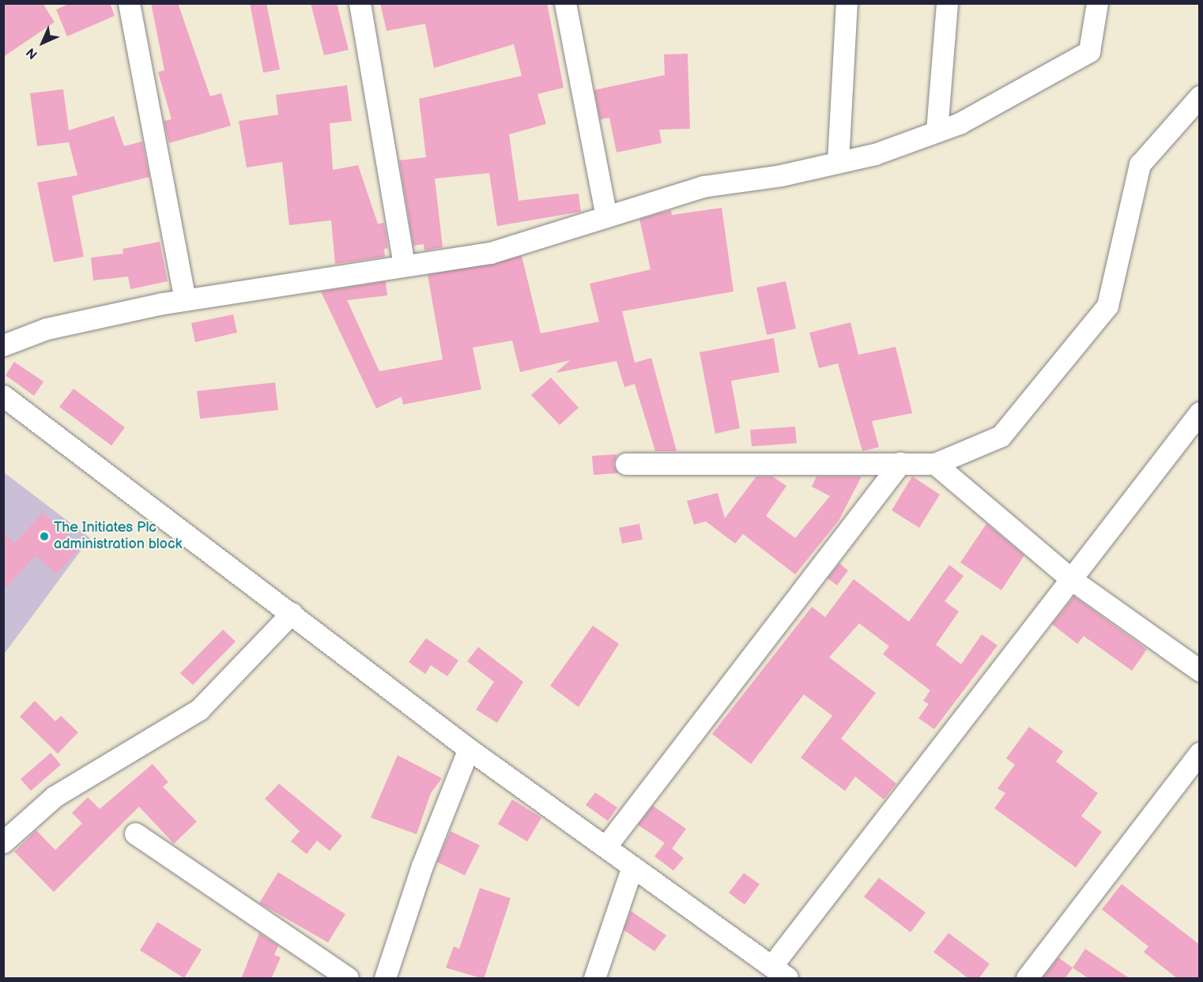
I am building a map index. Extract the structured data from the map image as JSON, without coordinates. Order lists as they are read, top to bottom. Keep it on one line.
{"places":["The Initiates Plc administration block"],"north":"bottom left"}
